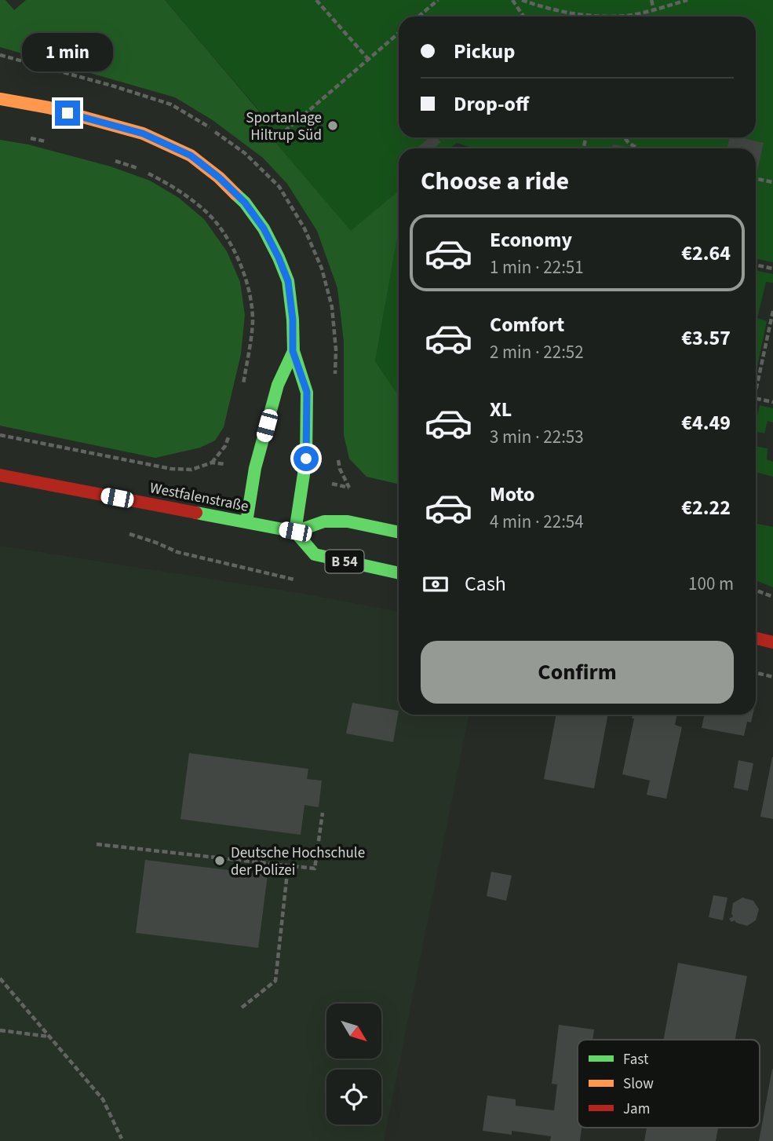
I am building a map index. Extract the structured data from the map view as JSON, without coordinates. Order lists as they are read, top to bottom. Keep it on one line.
{"streets":{"main road":["Westfalenstraße","B 54"]},"crossings":[["Westfalenstraße","B 54"]],"places":["Sportanlage Hiltrup Süd","Deutsche Hochschule der Polizei"],"legend":["Fast","Slow","Jam"],"north":"bottom right","page":{"banner":["Pickup","Drop-off"],"bubble":"1 min","heading":"Choose a ride","list":[{"name":"Economy","note":"1 min · 22:51","value":"€2.64"},{"name":"Comfort","note":"2 min · 22:52","value":"€3.57"},{"name":"XL","note":"3 min · 22:53","value":"€4.49"},{"name":"Moto","note":"4 min · 22:54","value":"€2.22"}],"pay":["Cash","100 m"],"buttons":"Confirm"}}
